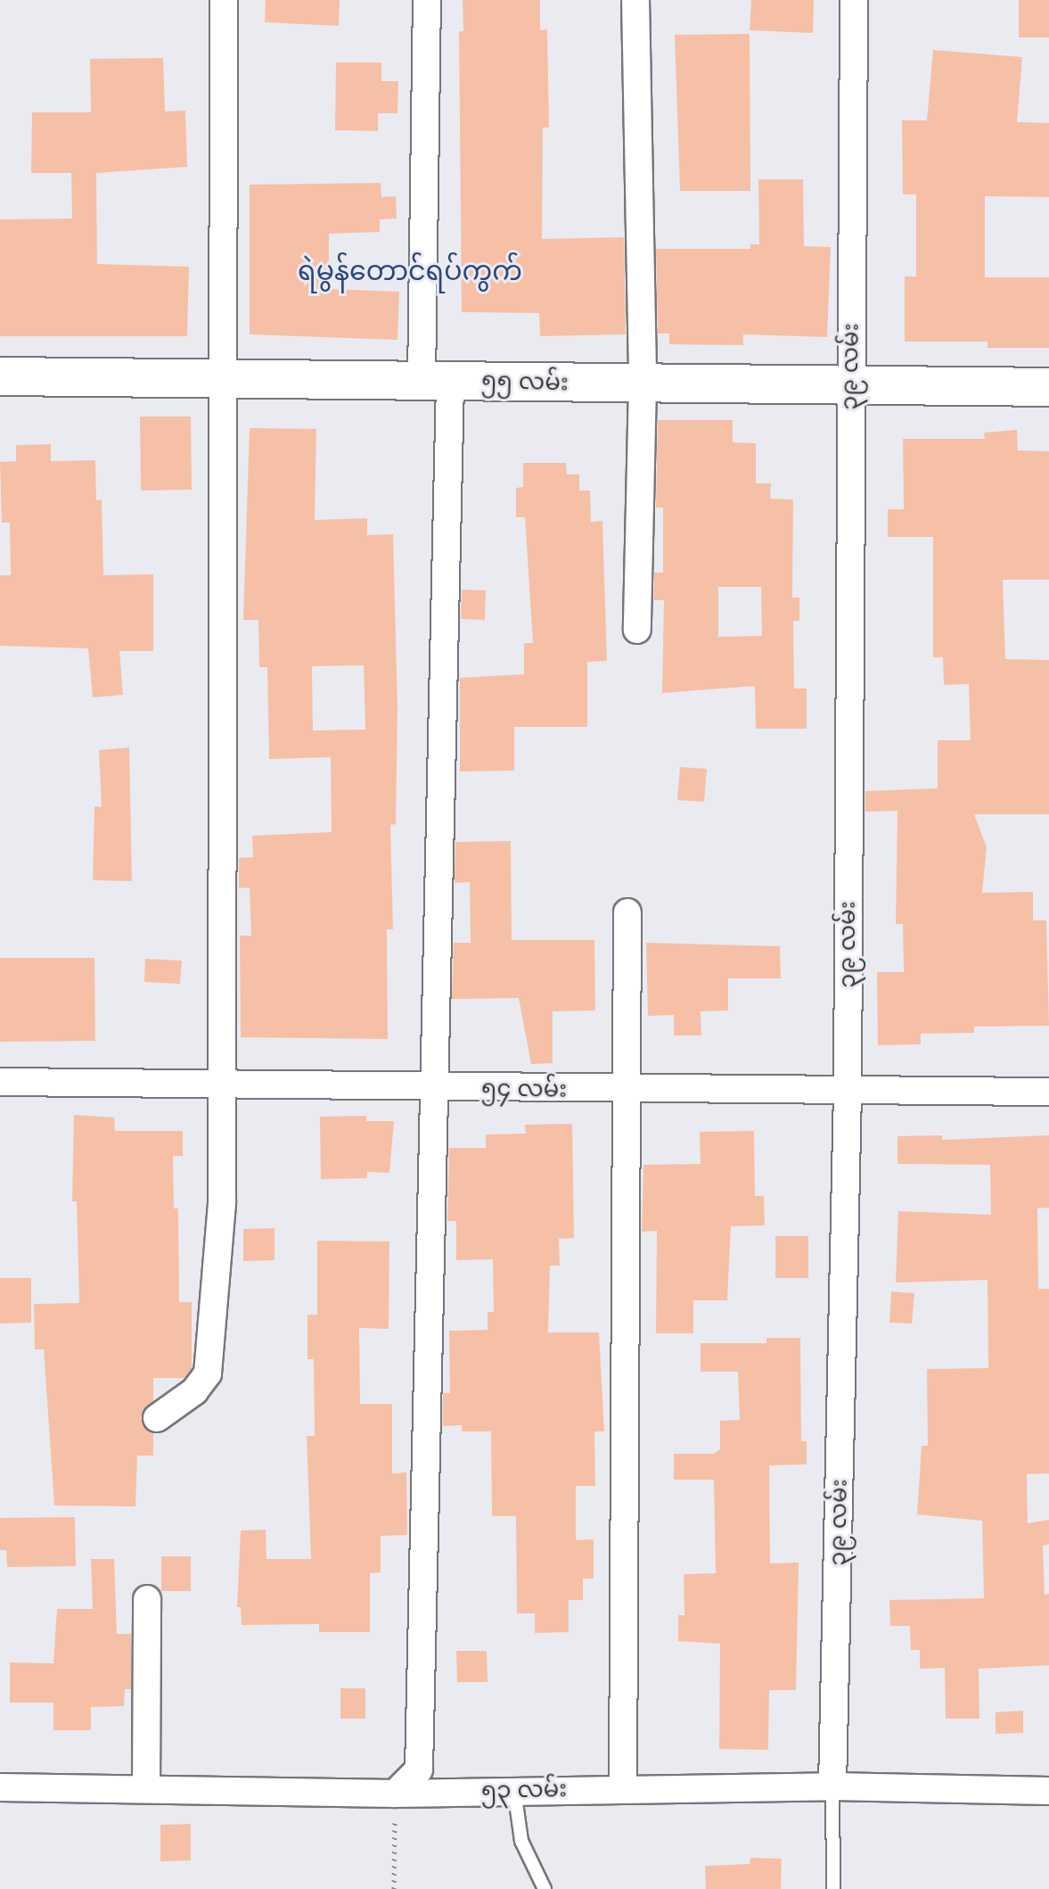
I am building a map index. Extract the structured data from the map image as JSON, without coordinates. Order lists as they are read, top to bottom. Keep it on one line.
{"streets":{"main road":["၅၅ လမ်း"],"street":["၃၉ လမ်း","၅၄ လမ်း","၅၃ လမ်း"]},"crossings":[["၃၉ လမ်း","၅၅ လမ်း"],["၃၉ လမ်း","၅၄ လမ်း"],["၃၉ လမ်း","၅၃ လမ်း"]],"districts":["ရဲမွန်တောင်ရပ်ကွက်"]}
